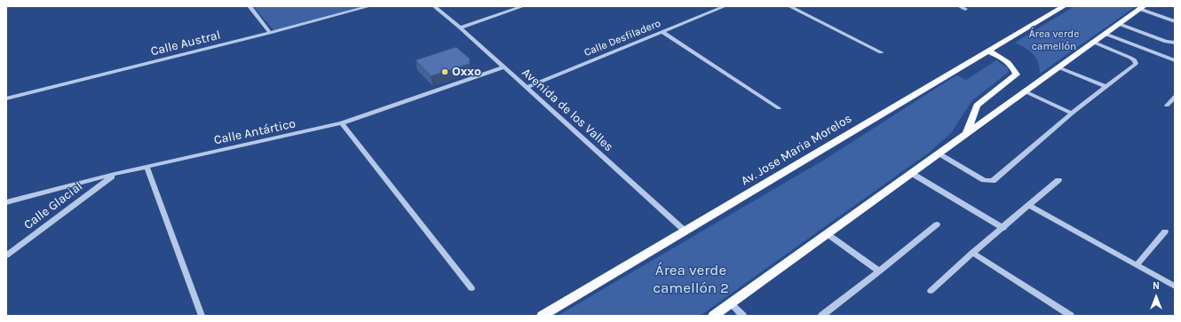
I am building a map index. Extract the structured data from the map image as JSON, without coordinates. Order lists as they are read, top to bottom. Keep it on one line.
{"streets":{"main road":["Av. Jose Maria Morelos"],"street":["Calle Desfiladero","Calle Austral","Avenida de los Valles","Calle Antártico","Calle Glacial"]},"crossings":[["Calle Desfiladero","Avenida de los Valles"],["Avenida de los Valles","Calle Antártico"],["Avenida de los Valles","Av. Jose Maria Morelos"],["Calle Antártico","Calle Glacial"]],"parks":["Área verde camellón","Área verde camellón 2"],"places":["Oxxo"],"north":"top"}
